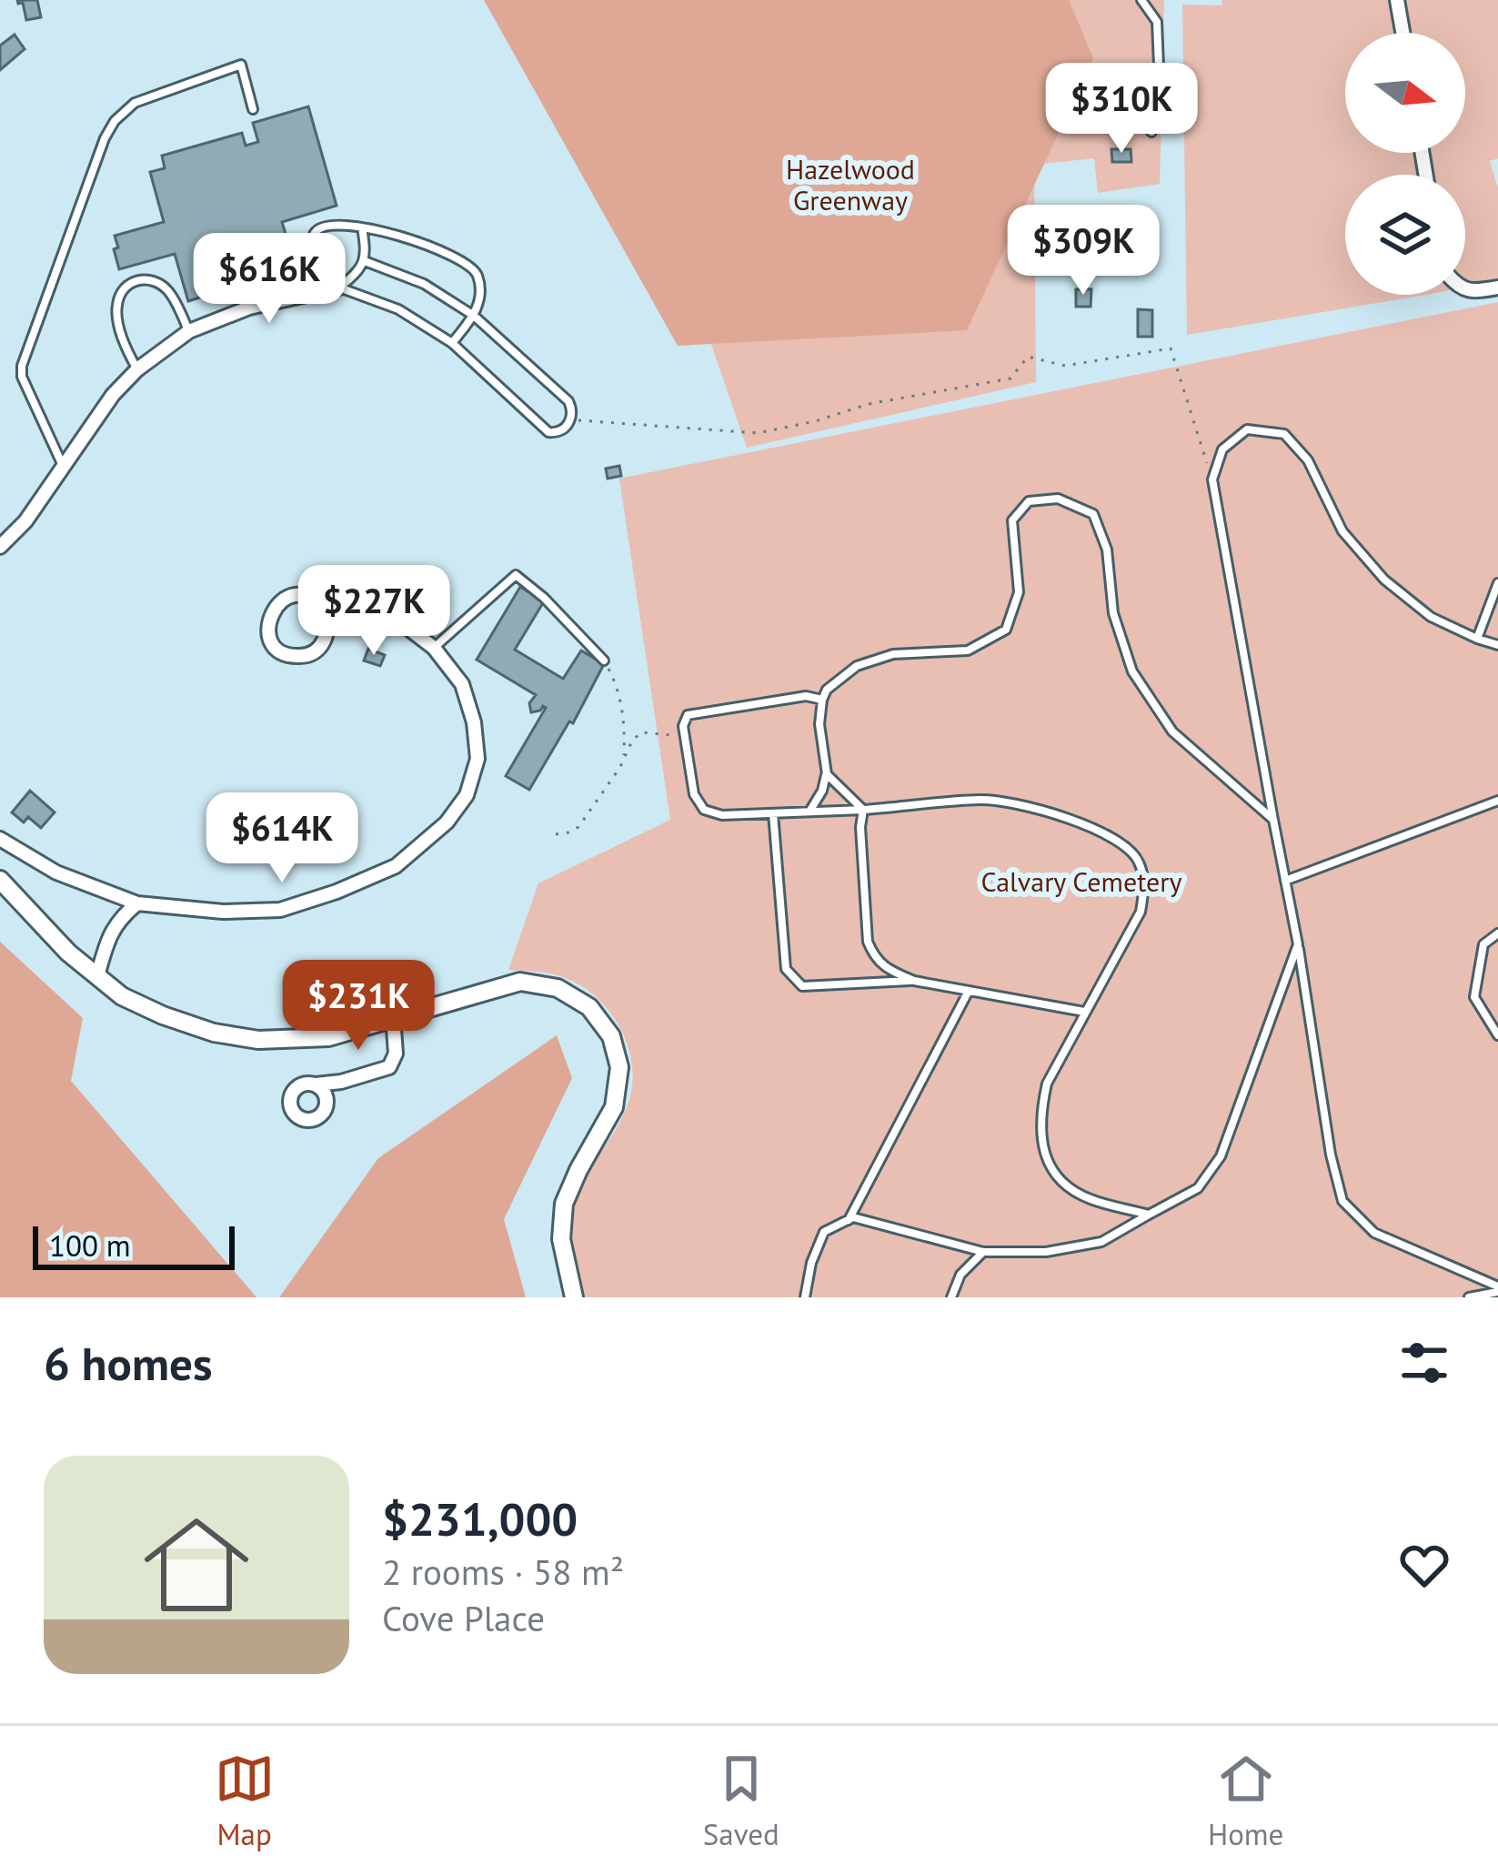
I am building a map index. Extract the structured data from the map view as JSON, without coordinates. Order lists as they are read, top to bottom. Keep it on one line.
{"parks":["Hazelwood Greenway","Calvary Cemetery"],"scale_bar":"100 m","north":"right","page":{"price":["$310K","$309K","$616K","$227K","$614K","$231K"],"scale":"100 m","heading":"6 homes","list":[{"name":"$231,000","note":"2 rooms · 58 m² · Cove Place"}],"tabs":["Map","Saved","Home"]}}
